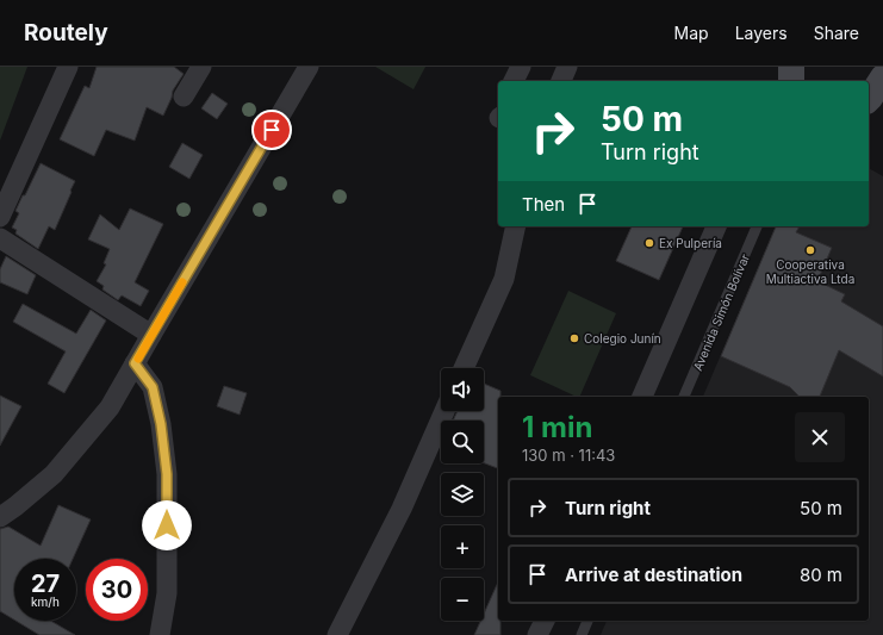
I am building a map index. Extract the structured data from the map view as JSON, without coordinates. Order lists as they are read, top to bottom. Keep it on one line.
{"streets":{"lane":["Avenida Simón Bolívar"]},"places":["Ex Pulpería","Cooperativa Multiactiva Ltda","Colegio Junín"],"page":{"header":"Routely","nav":["Map","Layers","Share"],"turn":["50 m","Turn right"],"then":"Then","map_buttons":["+","−"],"heading":["1 min","130 m · 11:43"],"list":[{"name":"Turn right","value":"50 m"},{"name":"Arrive at destination","value":"80 m"}],"speed":"27 km/h","limit":"30"}}
